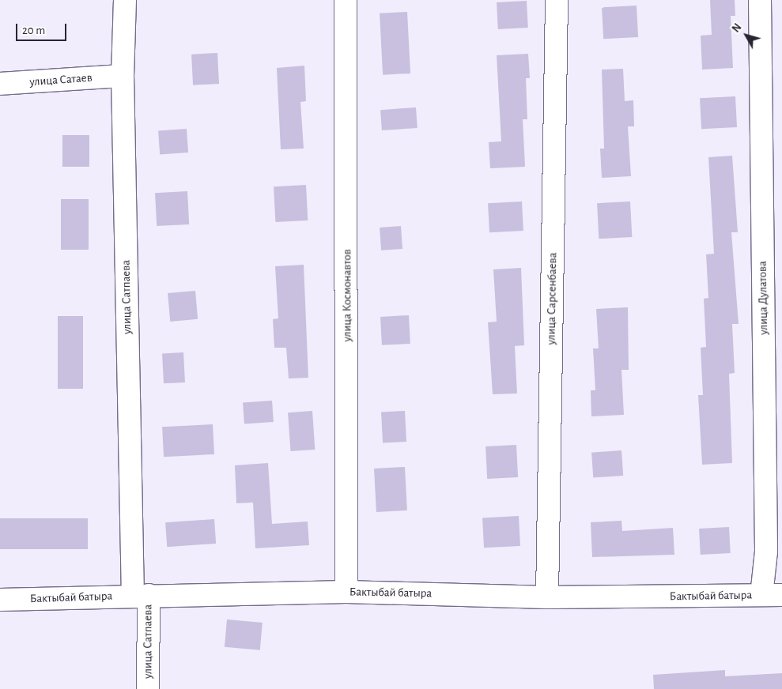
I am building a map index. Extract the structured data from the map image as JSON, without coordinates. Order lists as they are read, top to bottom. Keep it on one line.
{"streets":{"street":["улица Сатаев","улица Космонавтов","улица Сатпаева","улица Дулатова","улица Сарсенбаева","Бактыбай батыра"]},"crossings":[["улица Сатаев","улица Сатпаева"],["улица Космонавтов","Бактыбай батыра"],["улица Сатпаева","Бактыбай батыра"],["улица Дулатова","Бактыбай батыра"],["улица Сарсенбаева","Бактыбай батыра"]],"scale_bar":"20 m","north":"top left"}
